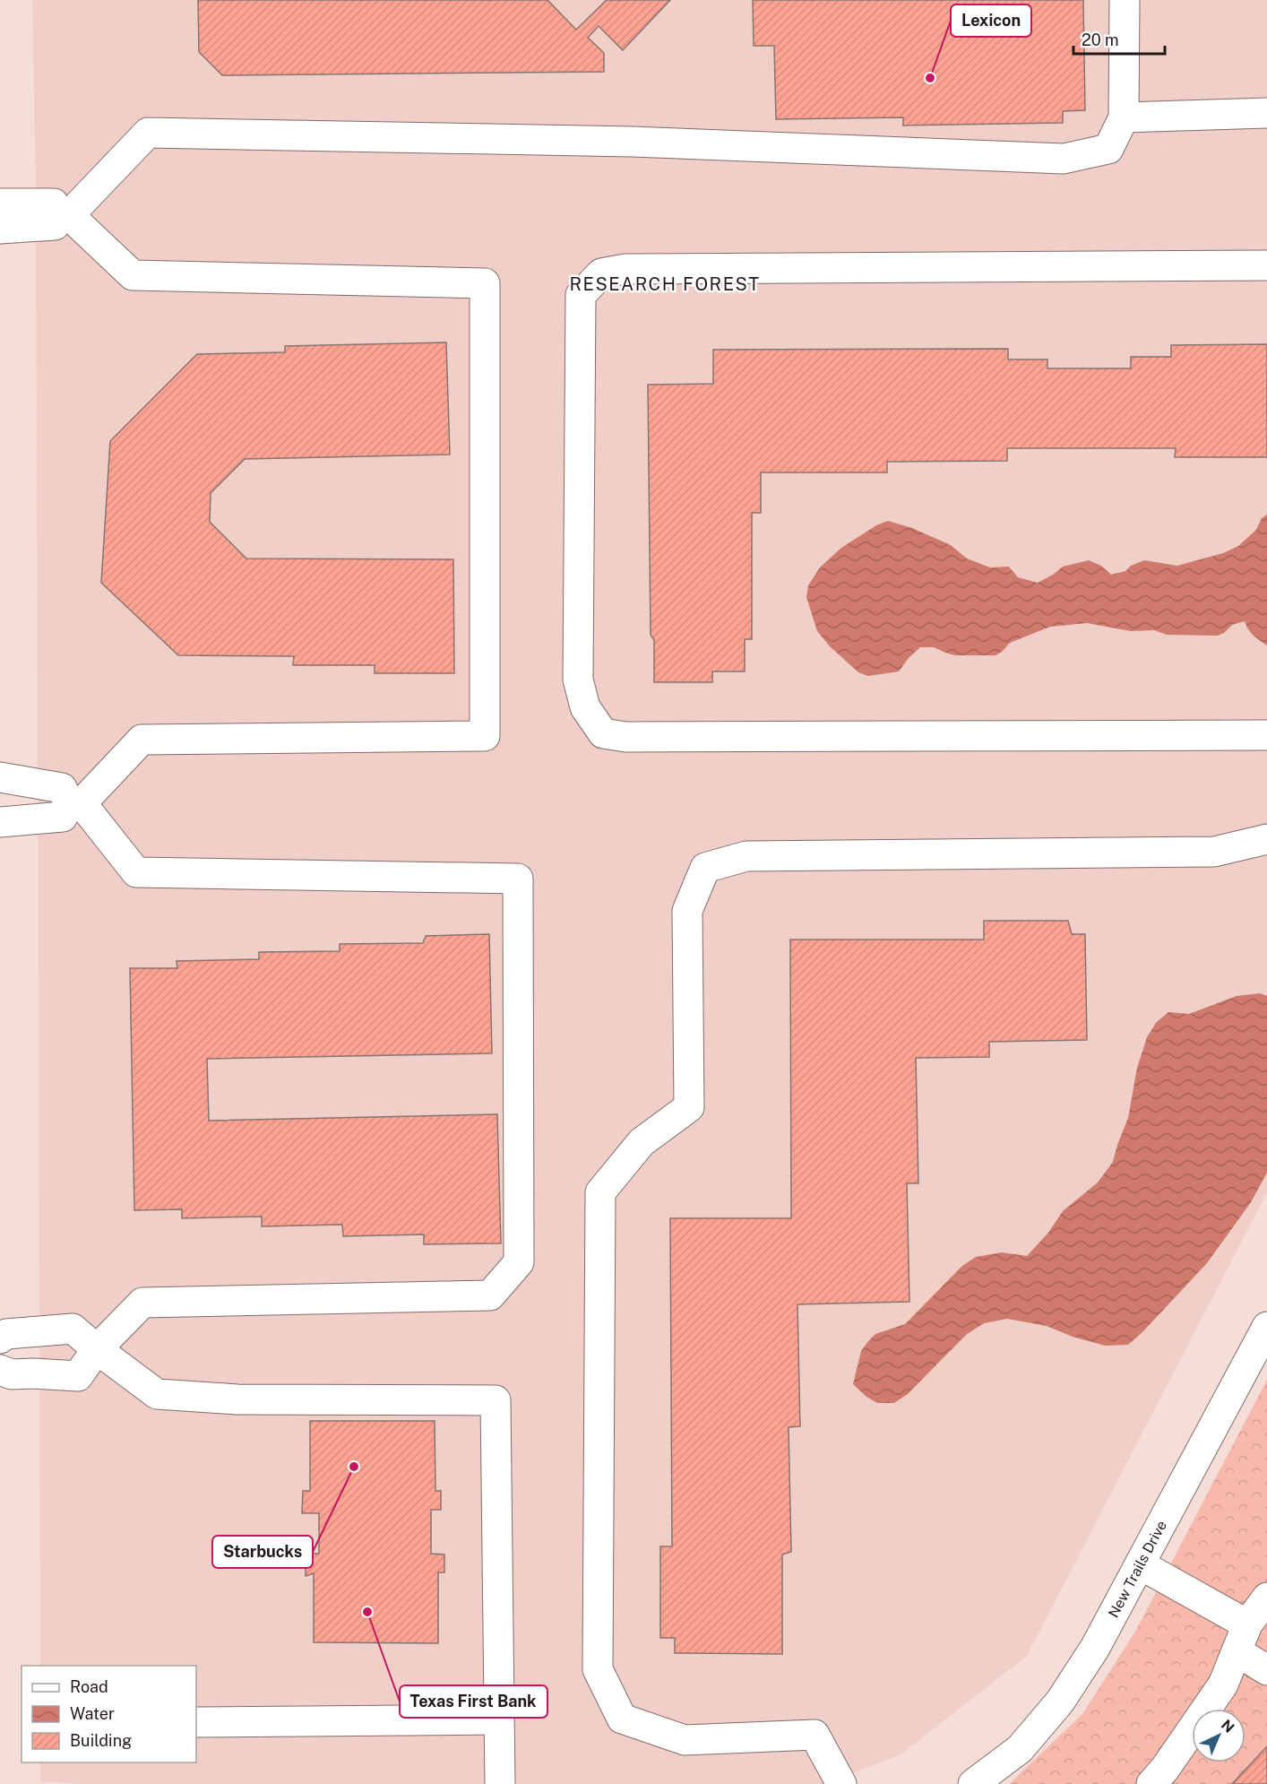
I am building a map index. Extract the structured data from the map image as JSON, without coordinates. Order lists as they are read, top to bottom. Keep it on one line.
{"streets":{"street":["New Trails Drive"]},"districts":["RESEARCH FOREST"],"places":["Lexicon","Starbucks","Texas First Bank"],"legend":["Road","Water","Building"],"scale_bar":"20 m","north":"top right"}
